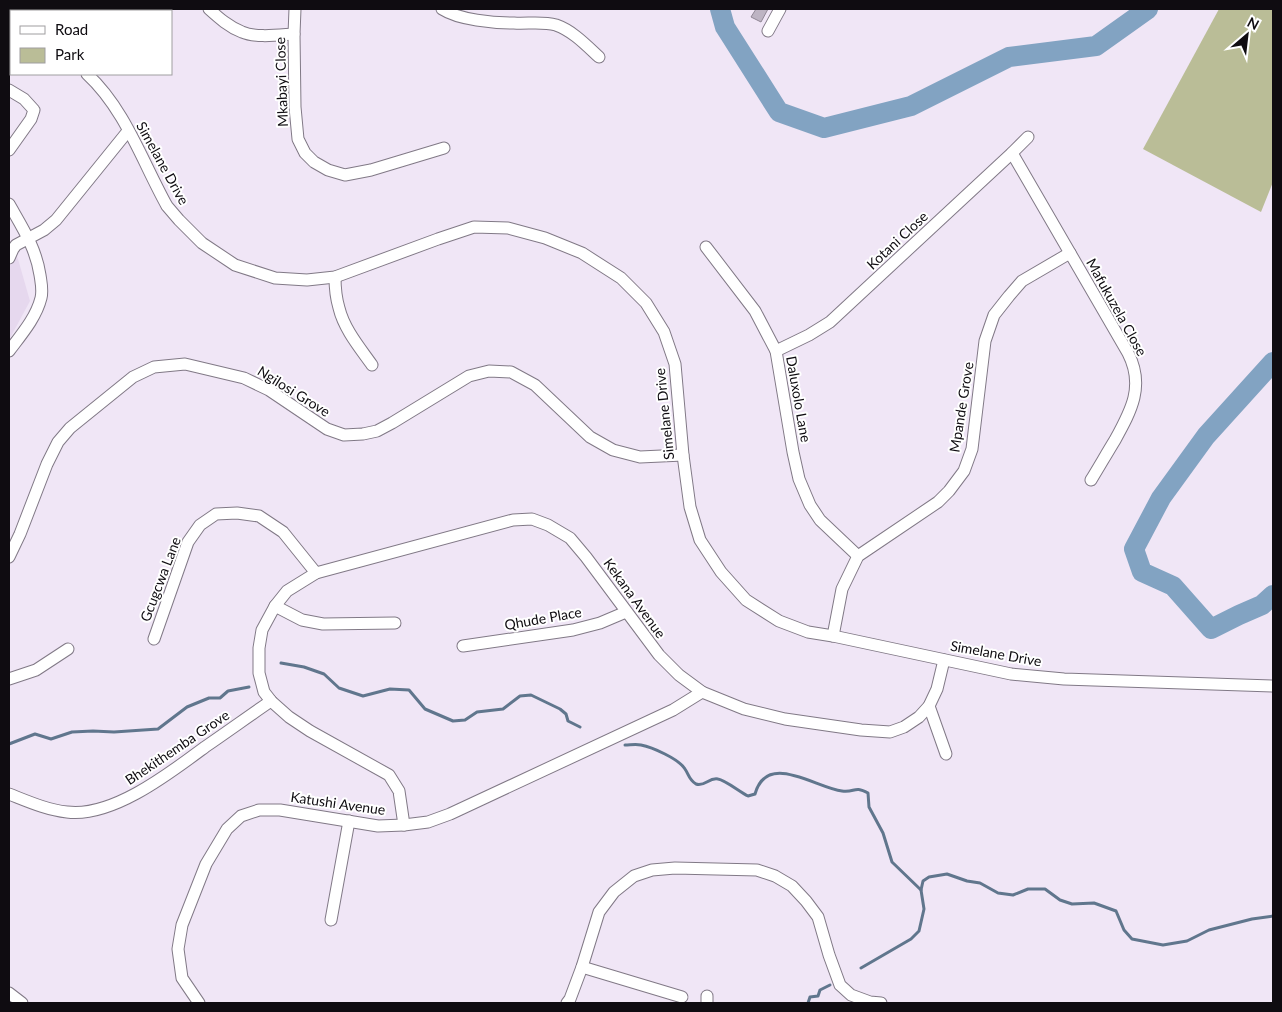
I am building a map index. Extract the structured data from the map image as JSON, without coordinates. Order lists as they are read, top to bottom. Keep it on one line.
{"streets":{"street":["Mkabayi Close","Simelane Drive","Kotani Close","Mafukuzela Close","Ngilosi Grove","Daluxolo Lane","Mpande Grove","Gcugcwa Lane","Kekana Avenue","Qhude Place","Bhekithemba Grove","Katushi Avenue"]},"crossings":[["Simelane Drive","Ngilosi Grove"],["Simelane Drive","Kekana Avenue"],["Kotani Close","Mafukuzela Close"],["Kotani Close","Daluxolo Lane"],["Mafukuzela Close","Mpande Grove"],["Daluxolo Lane","Mpande Grove"],["Gcugcwa Lane","Kekana Avenue"],["Kekana Avenue","Qhude Place"],["Kekana Avenue","Bhekithemba Grove"],["Kekana Avenue","Katushi Avenue"]],"legend":["Road","Park"],"north":"top right"}
